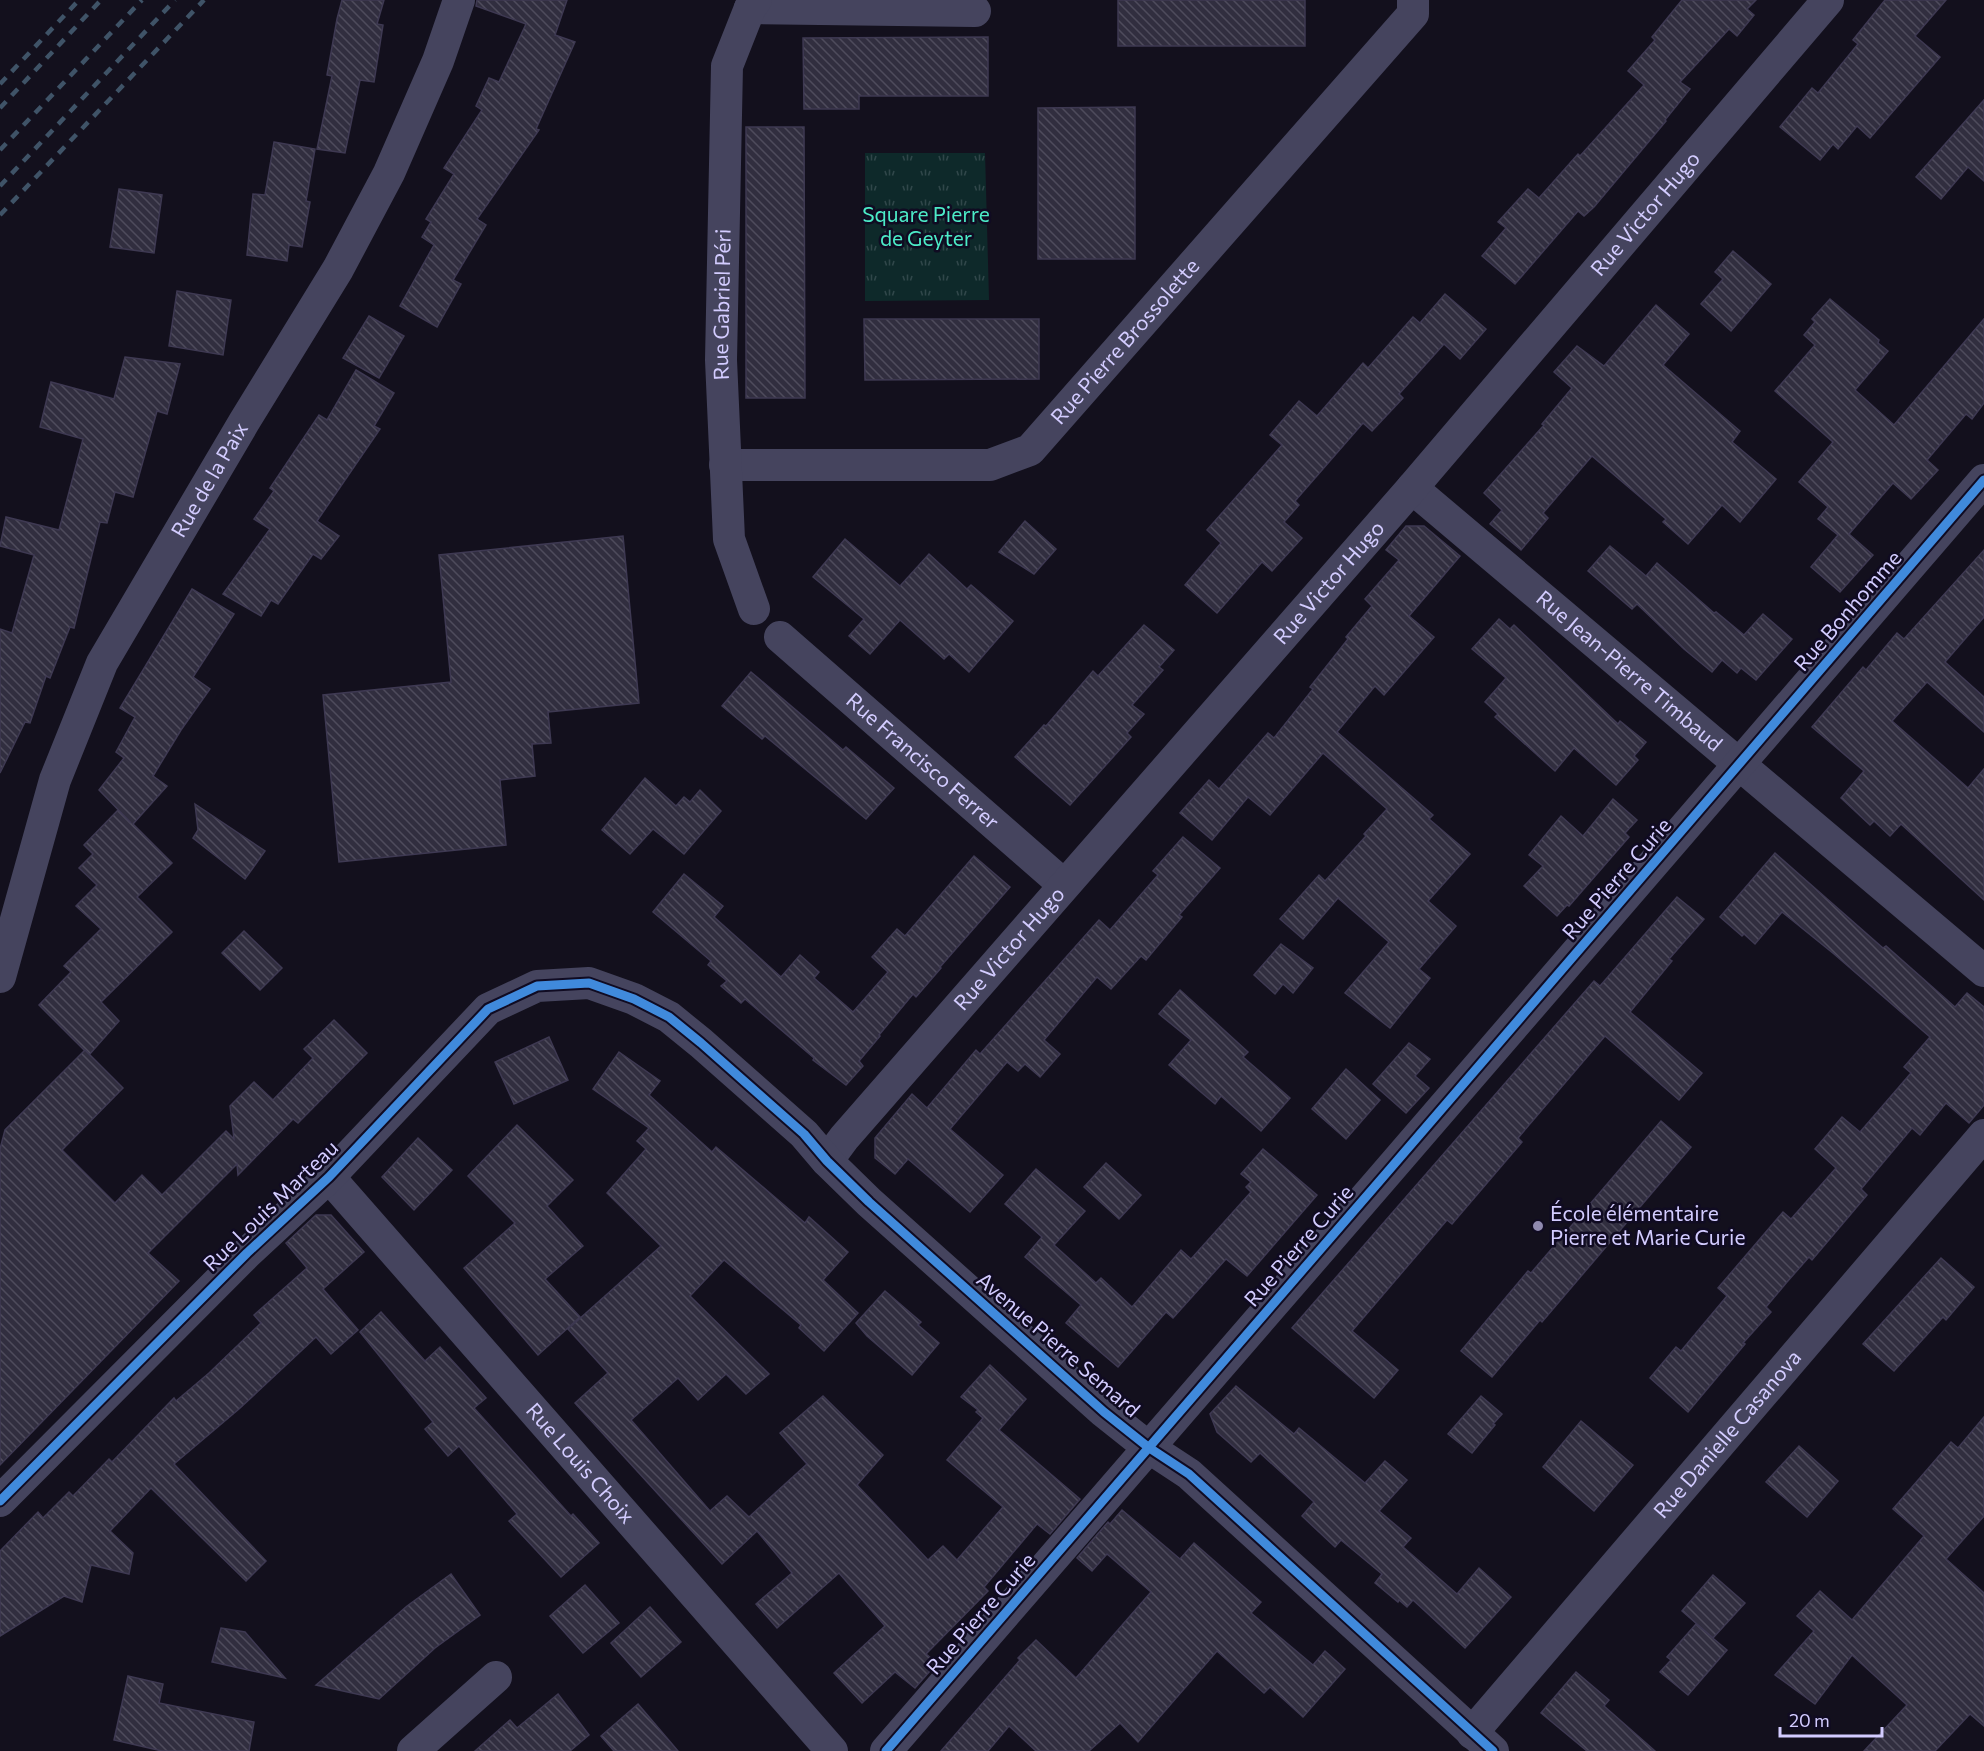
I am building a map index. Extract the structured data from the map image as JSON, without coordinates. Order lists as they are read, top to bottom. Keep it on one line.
{"streets":{"street":["Rue Victor Hugo","Rue Gabriel Péri","Rue Pierre Brossolette","Rue de la Paix","Rue Bonhomme","Rue Jean-Pierre Timbaud","Rue Francisco Ferrer","Rue Pierre Curie","Rue Louis Marteau","Avenue Pierre Semard","Rue Danielle Casanova","Rue Louis Choix"]},"crossings":[["Rue Victor Hugo","Rue Jean-Pierre Timbaud"],["Rue Victor Hugo","Rue Francisco Ferrer"],["Rue Victor Hugo","Avenue Pierre Semard"],["Rue Gabriel Péri","Rue Pierre Brossolette"],["Rue Bonhomme","Rue Jean-Pierre Timbaud"],["Rue Bonhomme","Rue Pierre Curie"],["Rue Jean-Pierre Timbaud","Rue Pierre Curie"],["Rue Pierre Curie","Avenue Pierre Semard"],["Rue Louis Marteau","Avenue Pierre Semard"],["Rue Louis Marteau","Rue Louis Choix"],["Avenue Pierre Semard","Rue Danielle Casanova"]],"parks":["Square Pierre de Geyter"],"places":["École élémentaire Pierre et Marie Curie"],"scale_bar":"20 m"}
